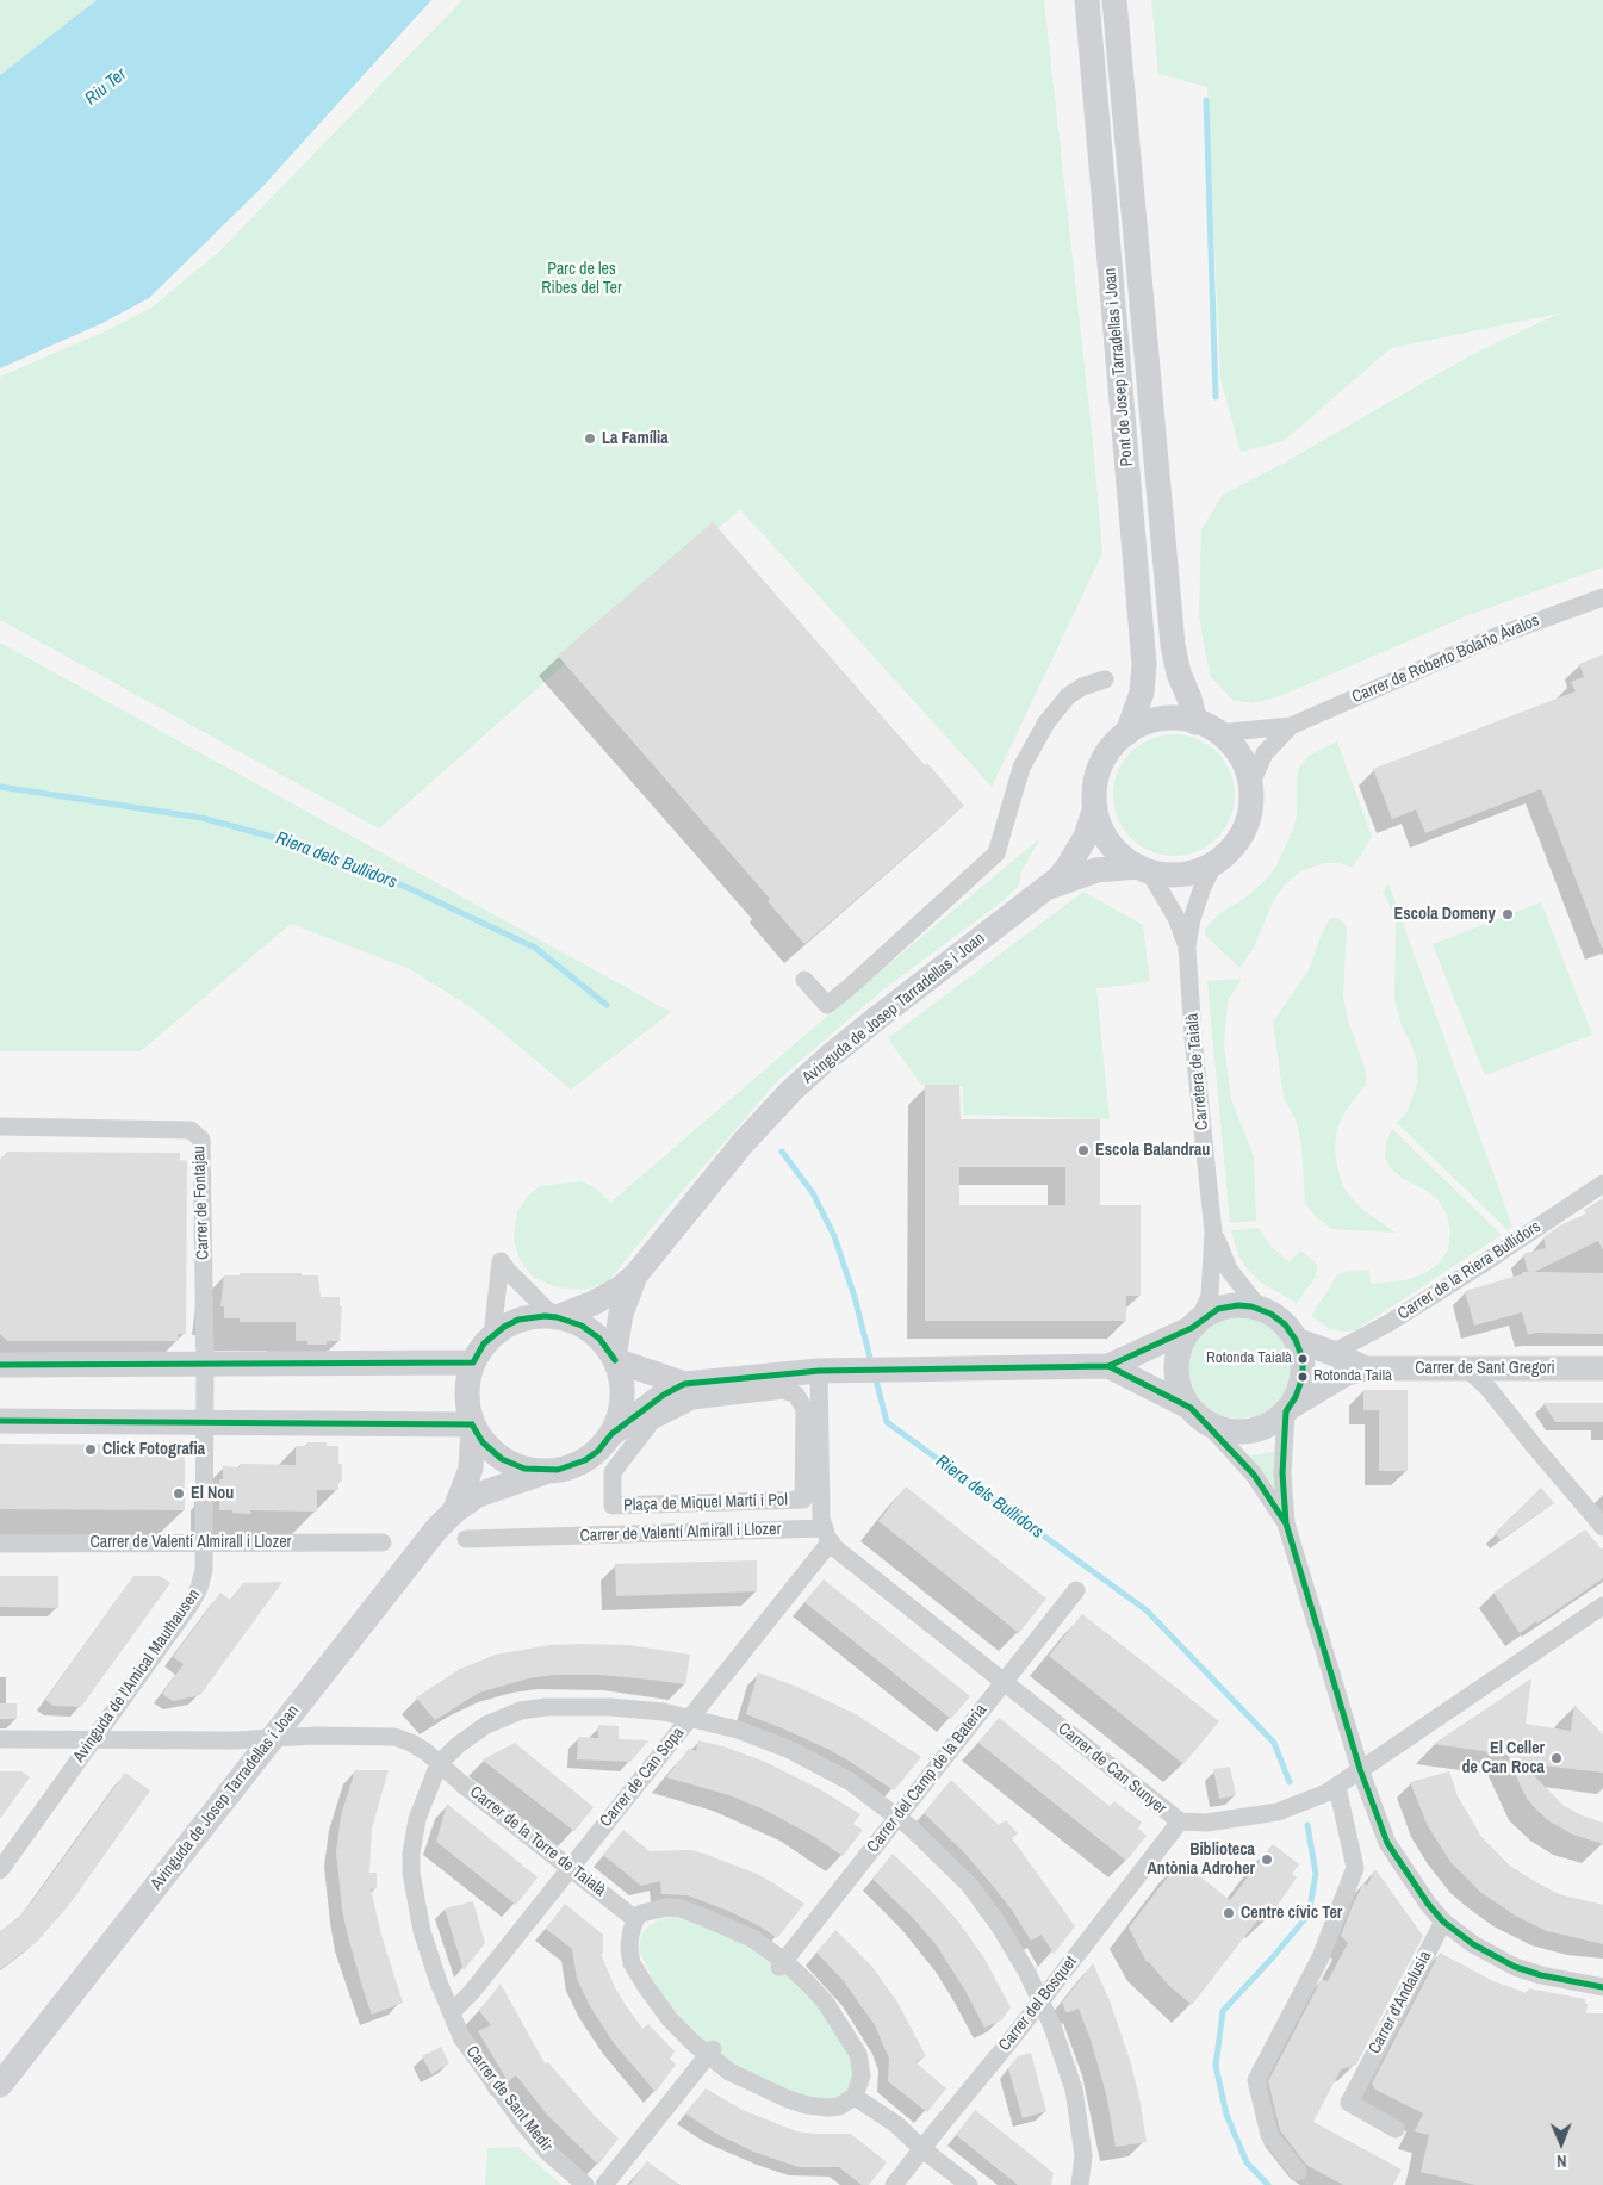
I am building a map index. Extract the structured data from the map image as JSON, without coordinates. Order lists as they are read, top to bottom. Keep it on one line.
{"streets":{"main road":["Pont de Josep Tarradellas i Joan","Avinguda de Josep Tarradellas i Joan","Carrer de Sant Gregori"],"street":["Carrer de Roberto Bolaño Ávalos","Carretera de Taialà","Carrer de Fontajau","Carrer de la Riera Bullidors","Plaça de Miquel Martí i Pol","Carrer de Valentí Almirall i Llozer","Avinguda de l'Amical Mauthausen","Carrer de Can Sunyer","Carrer de Can Sopa","Carrer del Camp de la Bateria","Carrer de la Torre de Taialà","Carrer d'Andalusia","Carrer del Bosquet","Carrer de Sant Medir"]},"crossings":[["Pont de Josep Tarradellas i Joan","Carrer de Roberto Bolaño Ávalos"],["Pont de Josep Tarradellas i Joan","Avinguda de Josep Tarradellas i Joan"],["Pont de Josep Tarradellas i Joan","Carretera de Taialà"],["Carrer de Roberto Bolaño Ávalos","Avinguda de Josep Tarradellas i Joan"],["Carrer de Roberto Bolaño Ávalos","Carretera de Taialà"],["Avinguda de Josep Tarradellas i Joan","Carretera de Taialà"],["Avinguda de Josep Tarradellas i Joan","Carrer de la Torre de Taialà"],["Carretera de Taialà","Carrer de Sant Gregori"],["Carrer de Fontajau","Avinguda de l'Amical Mauthausen"],["Carrer de la Riera Bullidors","Carrer de Sant Gregori"],["Carrer de Valentí Almirall i Llozer","Avinguda de l'Amical Mauthausen"],["Carrer de Valentí Almirall i Llozer","Carrer de Can Sunyer"],["Carrer de Valentí Almirall i Llozer","Carrer de Can Sopa"],["Avinguda de l'Amical Mauthausen","Carrer de la Torre de Taialà"],["Carrer de Can Sunyer","Carrer de Can Sopa"],["Carrer de Can Sunyer","Carrer del Camp de la Bateria"],["Carrer de Can Sunyer","Carrer del Bosquet"],["Carrer de Can Sopa","Carrer de la Torre de Taialà"],["Carrer de Can Sopa","Carrer de Sant Medir"],["Carrer de la Torre de Taialà","Carrer de Sant Medir"]],"water":["Riu Ter","Riera dels Bullidors"],"parks":["Parc de les Ribes del Ter"],"places":["La Família","Escola Domeny","Escola Balandrau","Rotonda Taialà","Rotonda Tailà","Click Fotografia","El Nou","El Celler de Can Roca","Biblioteca Antònia Adroher","Centre cívic Ter"],"north":"bottom"}
